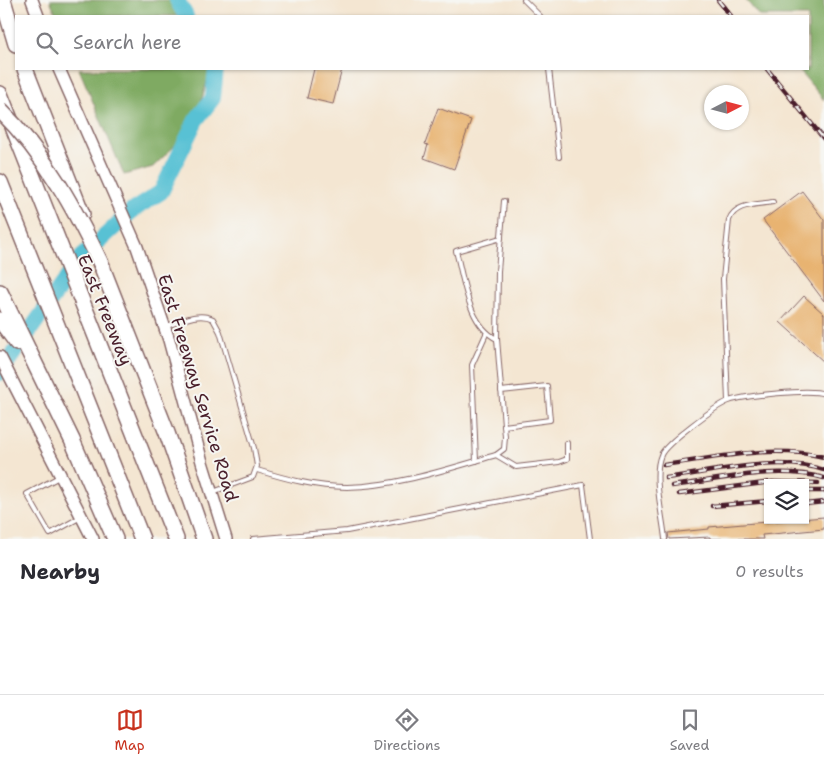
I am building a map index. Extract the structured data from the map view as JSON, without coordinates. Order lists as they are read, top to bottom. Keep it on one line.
{"streets":{"highway":["East Freeway"],"main road":["East Freeway Service Road"]},"north":"right","page":{"search":"Search here","heading":["Nearby","0 results"],"nav":["Map","Directions","Saved"]}}
